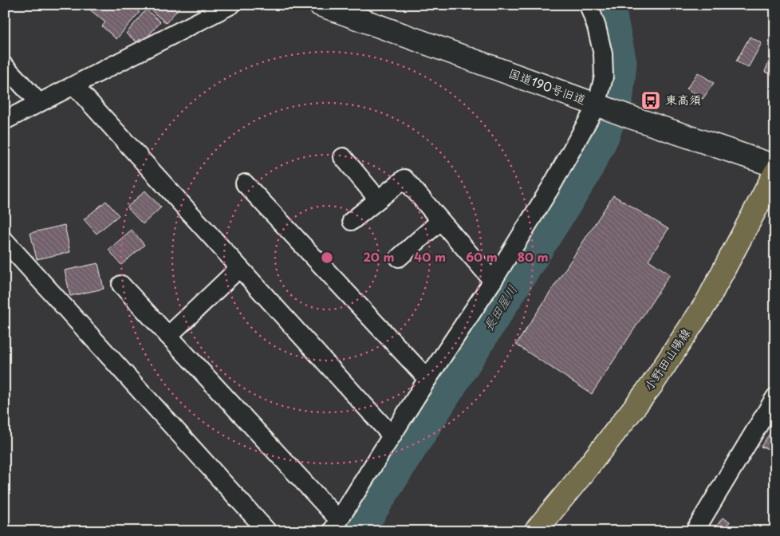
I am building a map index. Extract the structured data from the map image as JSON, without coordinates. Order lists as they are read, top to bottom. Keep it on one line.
{"streets":{"main road":["小野田山陽線"],"street":["国道190号旧道"]},"water":["長田屋川"],"places":{"bus stop":["東高須"]},"rings":["20 m","40 m","60 m","80 m"]}
